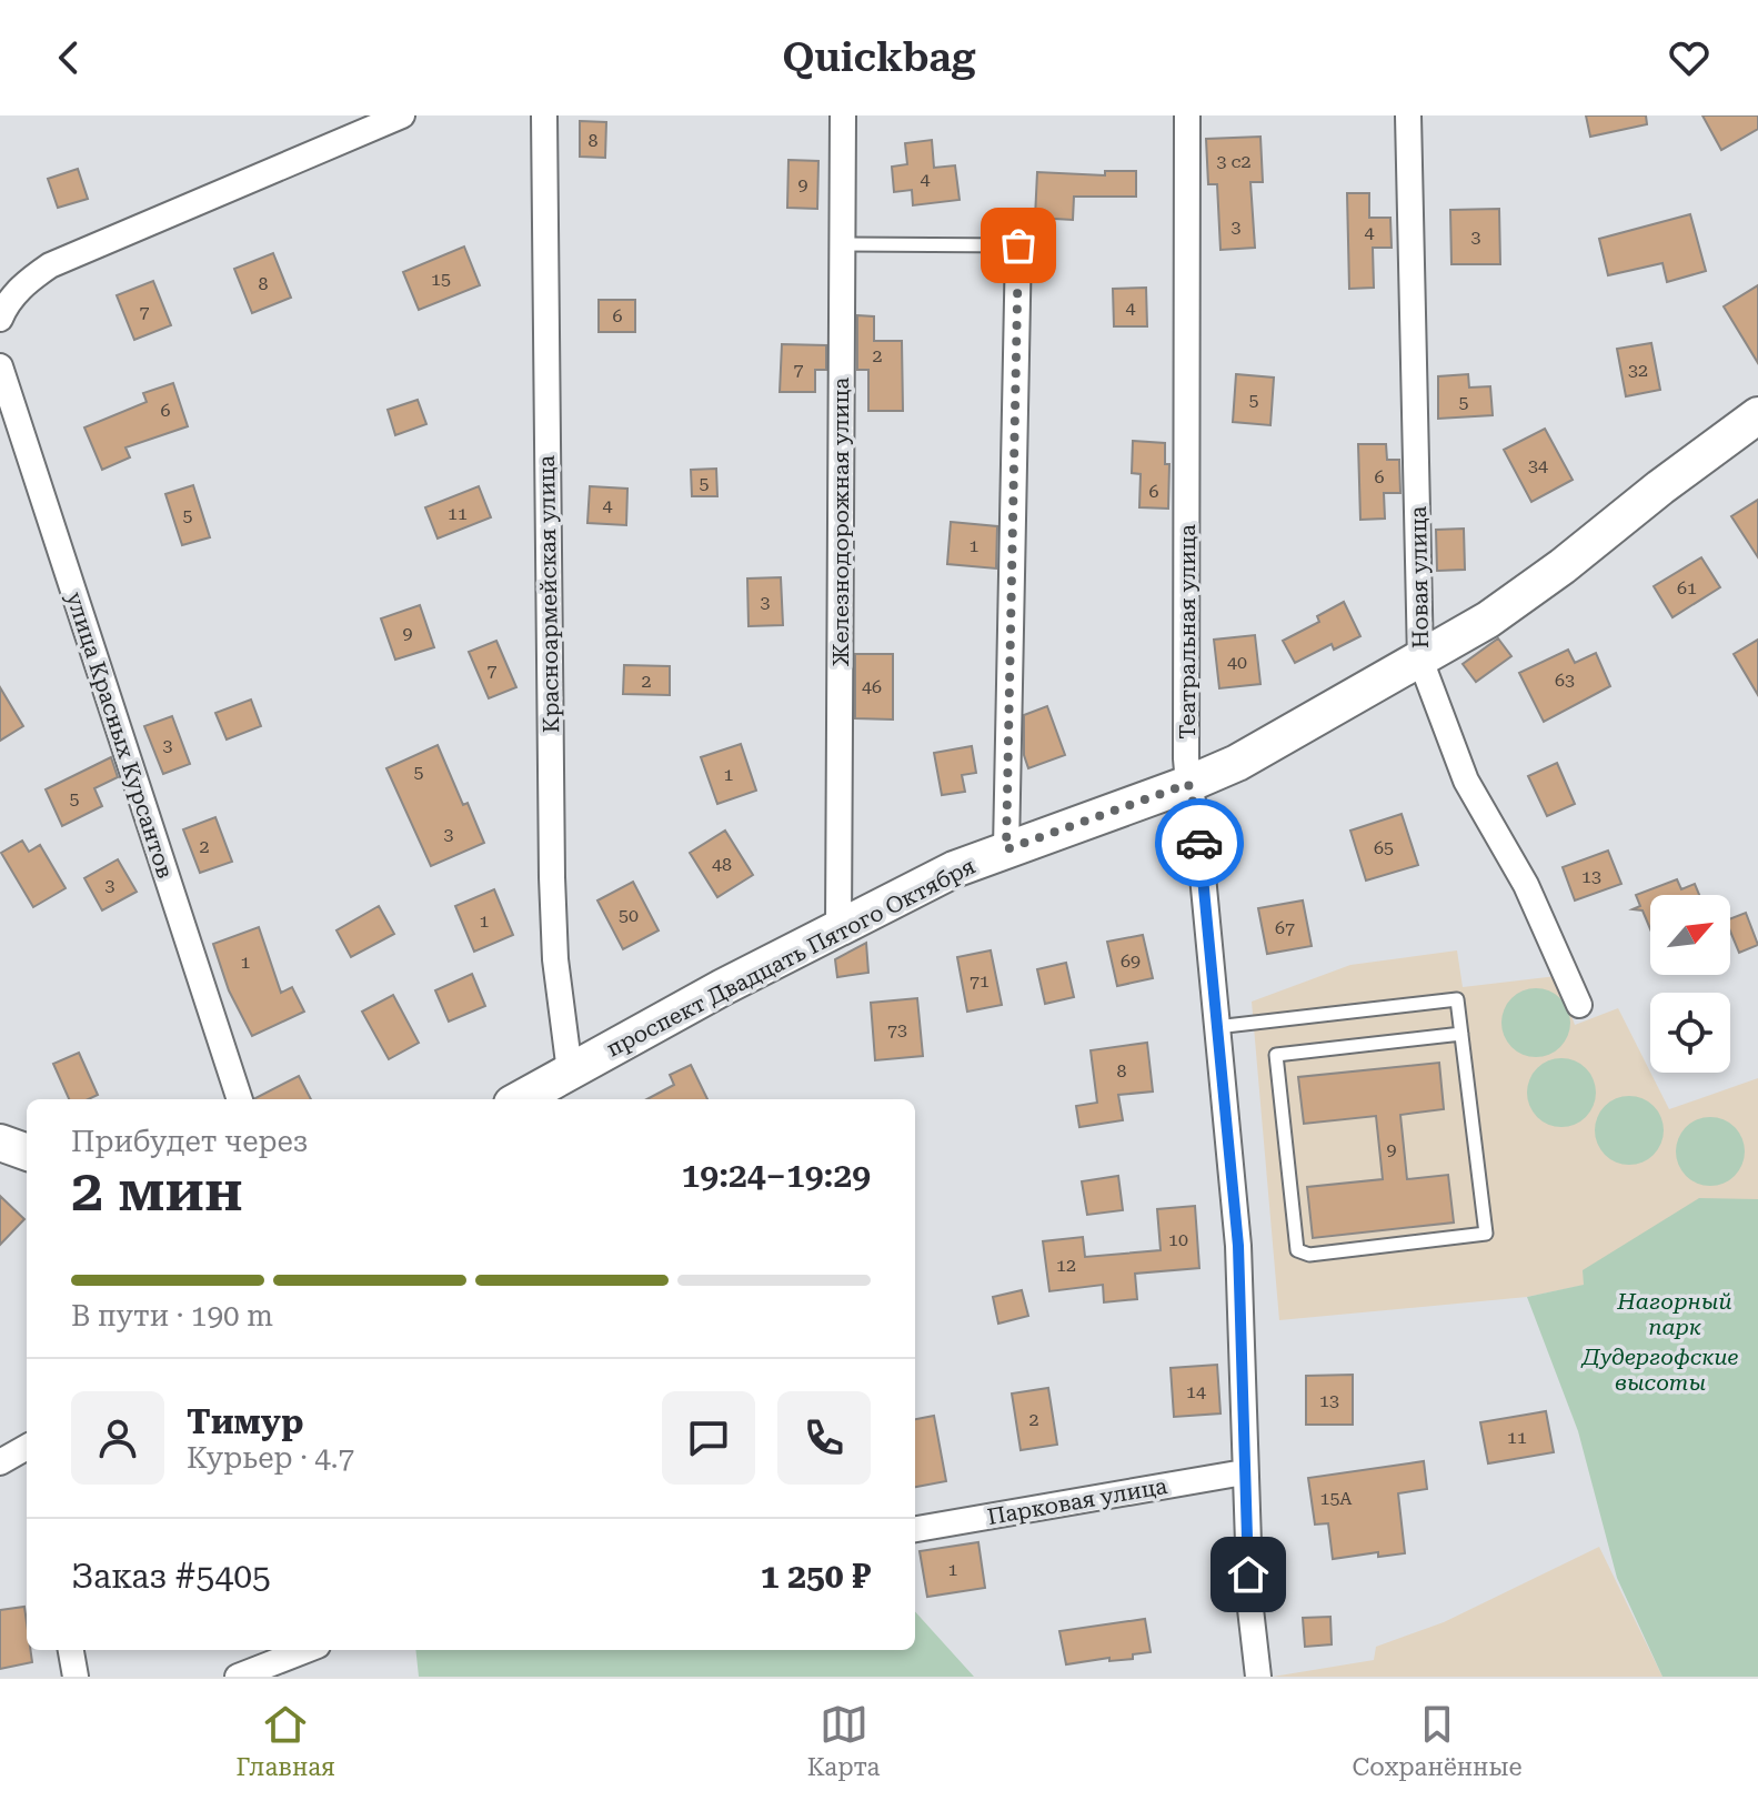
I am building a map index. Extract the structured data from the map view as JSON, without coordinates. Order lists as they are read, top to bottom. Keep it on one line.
{"streets":{"street":["Железнодорожная улица","Новая улица","Красноармейская улица","Театральная улица","улица Красных Курсантов","проспект Двадцать Пятого Октября","Парковая улица"]},"crossings":[["Железнодорожная улица","проспект Двадцать Пятого Октября"],["Новая улица","проспект Двадцать Пятого Октября"],["Красноармейская улица","проспект Двадцать Пятого Октября"],["Театральная улица","проспект Двадцать Пятого Октября"],["Театральная улица","Парковая улица"]],"parks":["Нагорный парк","Дудергофские высоты"],"house_numbers":["8","3 с2","4","9","3","4","3","15","8","4","7","6","2","7","32","5","5","6","34","6","5","6","4","11","5","1","61","3","9","40","7","63","2","46","3","5","1","5","3","2","65","48","13","3","50","1","67","69","1","71","73","8","9","10","12","14","13","2","11","15А","1"],"north":"top right","page":{"header":"Quickbag","heading":["2 мин","Прибудет через","19:24–19:29"],"panel":["Тимур","Курьер · 4.7","Заказ #5405","1 250 ₽"],"bar":"В пути · 190 m","tabs":["Главная","Карта","Сохранённые"]}}
